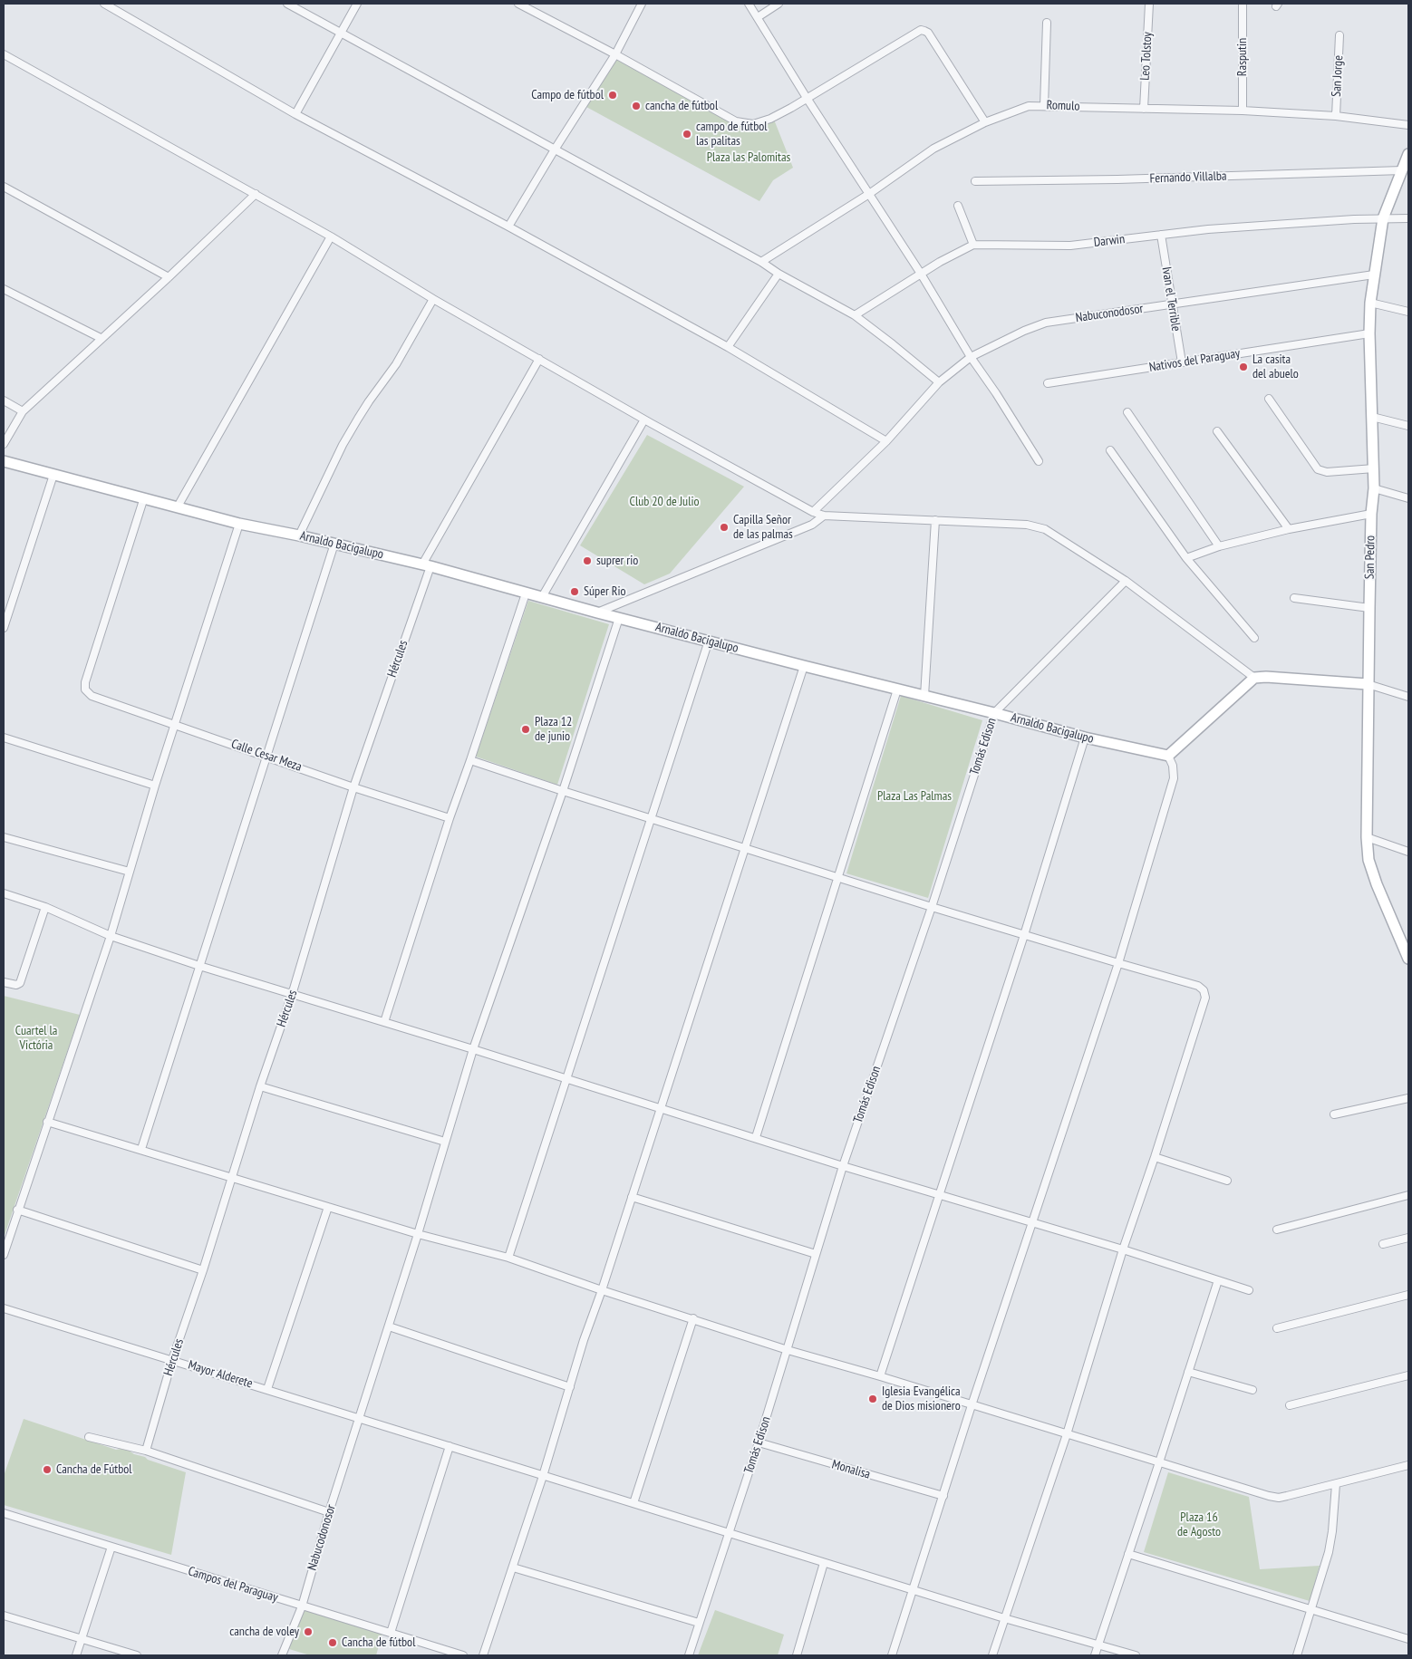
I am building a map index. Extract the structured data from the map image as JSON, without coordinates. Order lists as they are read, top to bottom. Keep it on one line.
{"streets":{"street":["Leo Tolstoy","Rasputin","San Jorge","Romulo","Fernando Villalba","Darwin","Ivan el Terrible","Nabuconodosor","Nativos del Paraguay","Arnaldo Bacigalupo","San Pedro","Hércules","Tomás Edison","Calle Cesar Meza","Mayor Alderete","Monalisa","Nabucodonosor","Campos del Paraguay"]},"crossings":[["Leo Tolstoy","Romulo"],["Rasputin","Romulo"],["San Jorge","Romulo"],["Fernando Villalba","San Pedro"],["Darwin","Ivan el Terrible"],["Darwin","San Pedro"],["Ivan el Terrible","Nabuconodosor"],["Ivan el Terrible","Nativos del Paraguay"],["Nabuconodosor","San Pedro"],["Nativos del Paraguay","San Pedro"],["Arnaldo Bacigalupo","Hércules"],["Arnaldo Bacigalupo","Tomás Edison"],["Arnaldo Bacigalupo","Calle Cesar Meza"],["Arnaldo Bacigalupo","Nabucodonosor"],["Hércules","Calle Cesar Meza"],["Hércules","Mayor Alderete"],["Tomás Edison","Mayor Alderete"],["Tomás Edison","Monalisa"],["Mayor Alderete","Nabucodonosor"],["Nabucodonosor","Campos del Paraguay"]],"parks":["Plaza las Palomitas","Club 20 de Julio","Plaza Las Palmas","Cuartel la Victória","Plaza 16 de Agosto"],"places":["Campo de fútbol","cancha de fútbol","campo de fútbol las palitas","La casita del abuelo","Capilla Señor de las palmas","suprer rio","Súper Rio","Plaza 12 de junio","Iglesia Evangélica de Dios misionero","Cancha de Fútbol","cancha de voley","Cancha de fútbol"]}
